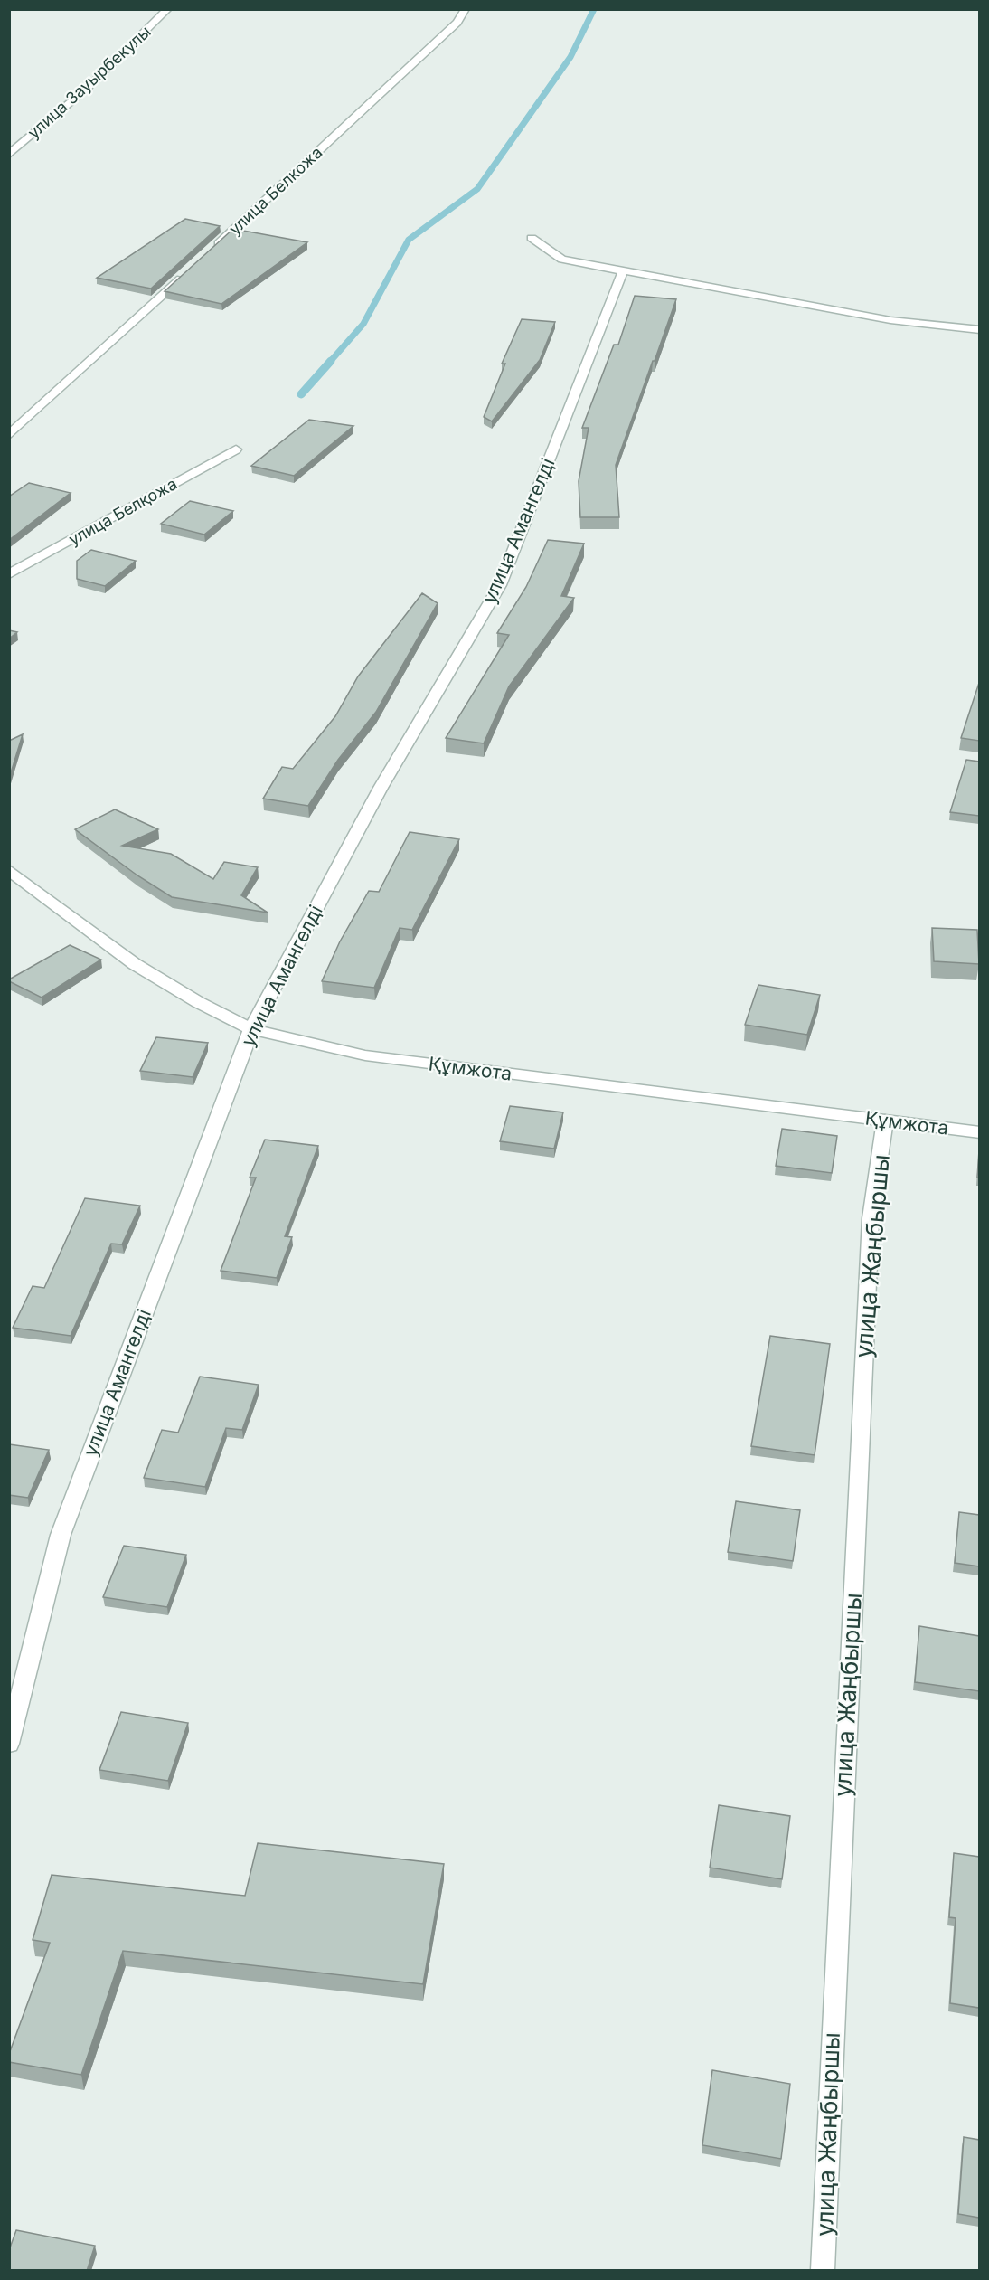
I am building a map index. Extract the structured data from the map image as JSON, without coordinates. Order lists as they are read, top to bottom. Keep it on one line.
{"streets":{"street":["улица Зауырбекулы","улица Белкожа","улица Белқожа","улица Амангелді","Құмжота","улица Жаңбыршы"]},"crossings":[["улица Амангелді","Құмжота"],["Құмжота","улица Жаңбыршы"]]}
